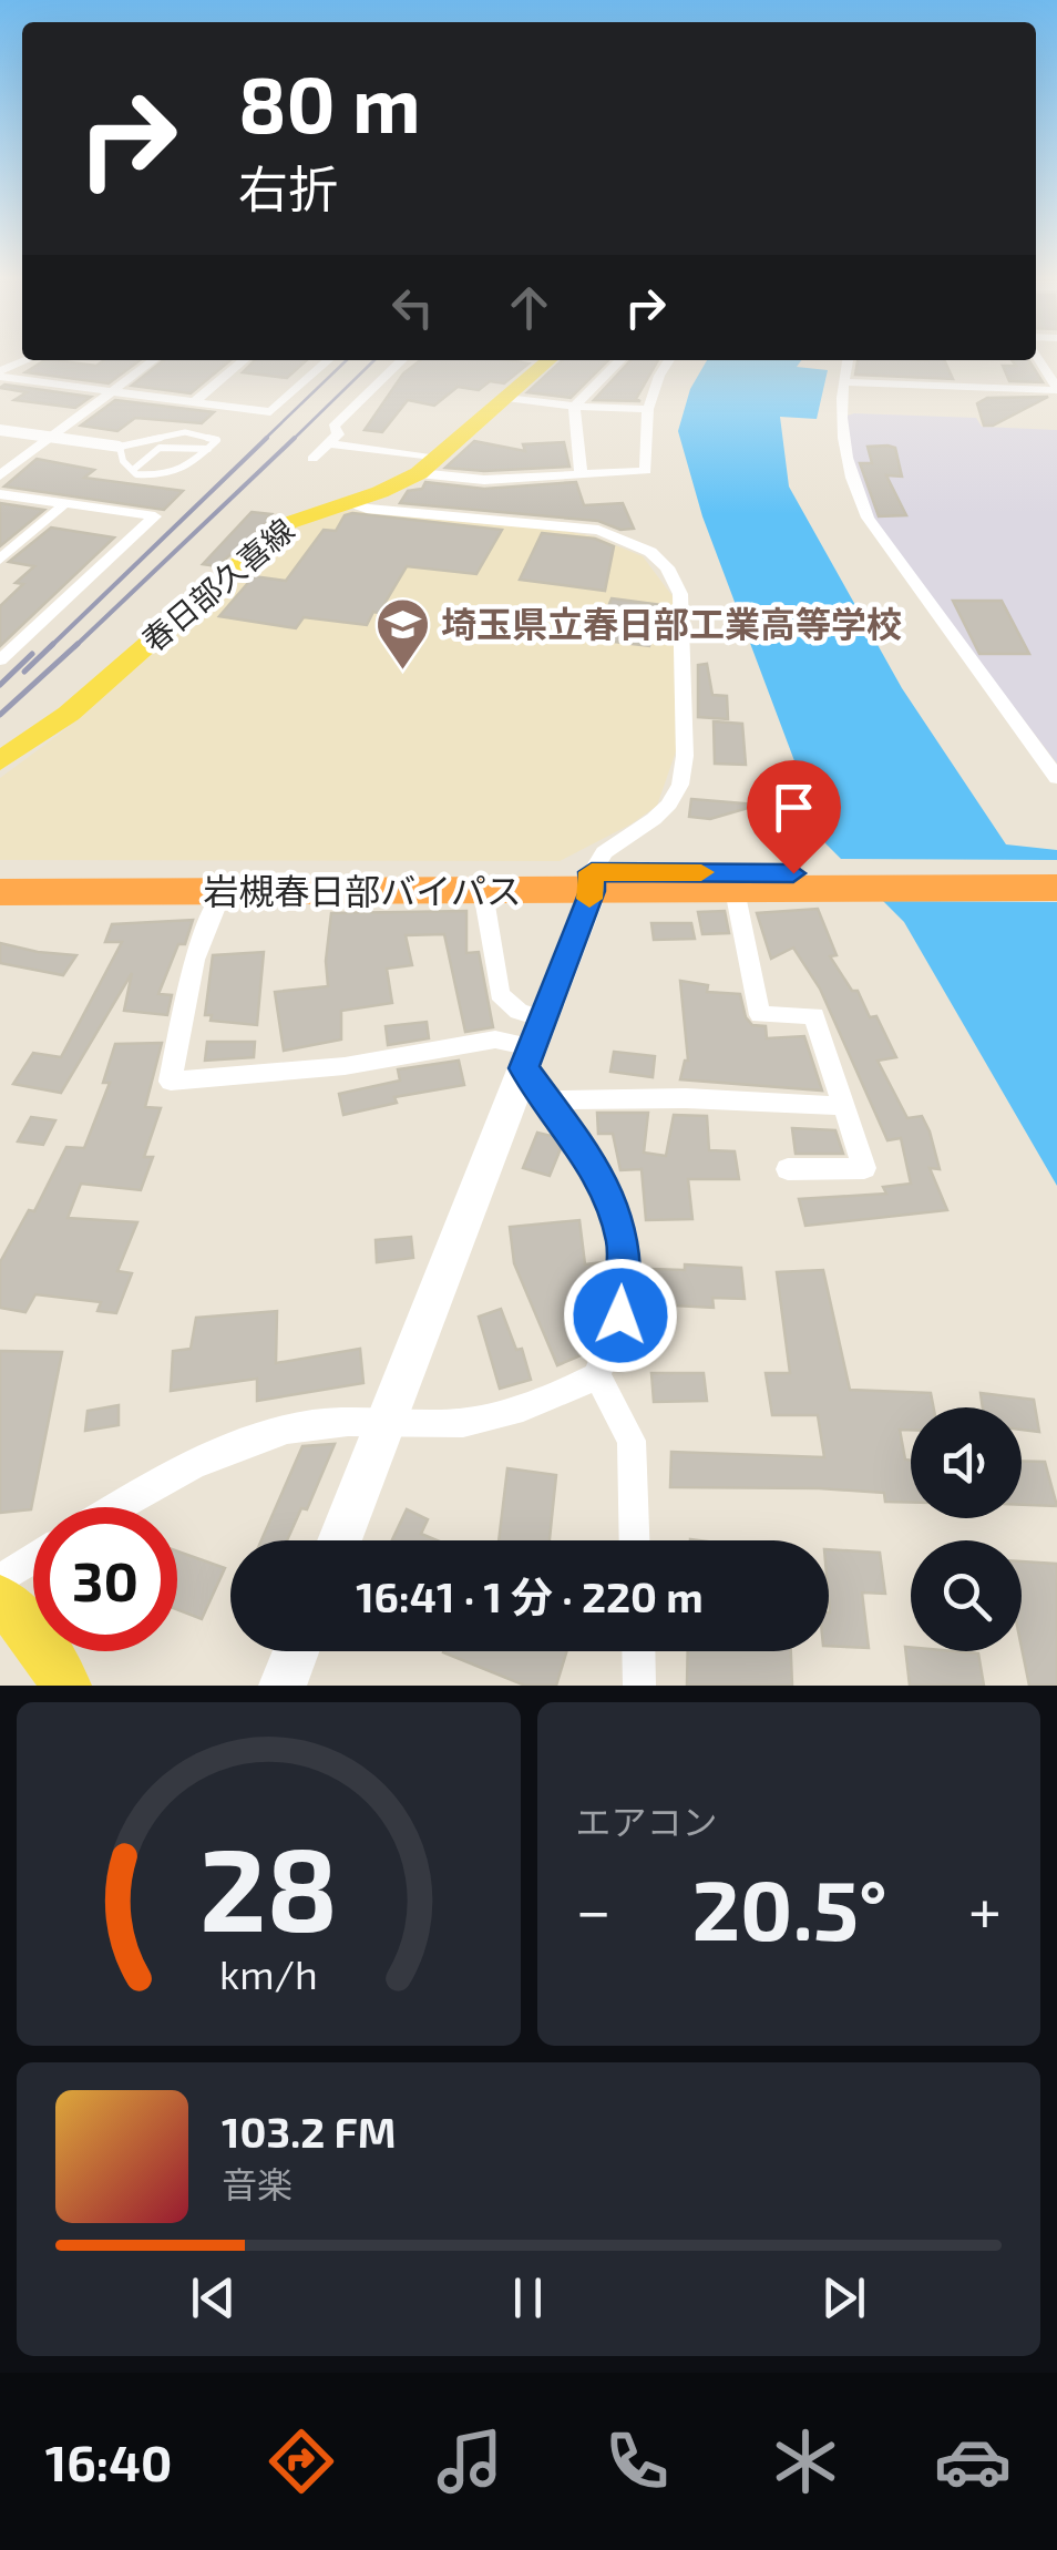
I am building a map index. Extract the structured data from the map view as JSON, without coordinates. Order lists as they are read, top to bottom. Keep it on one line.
{"streets":{"highway":["岩槻春日部バイパス"],"main road":["春日部久喜線"]},"places":{"school or university":["埼玉県立春日部工業高等学校"]},"page":{"turn":["80 m","右折"],"limit":"30","trip":"16:41 · 1 分 · 220 m","tile":"エアコン","heat":["−","20.5°","+"],"song":["103.2 FM","音楽"],"tabs":"16:40","gauge":["28","km/h"]}}
